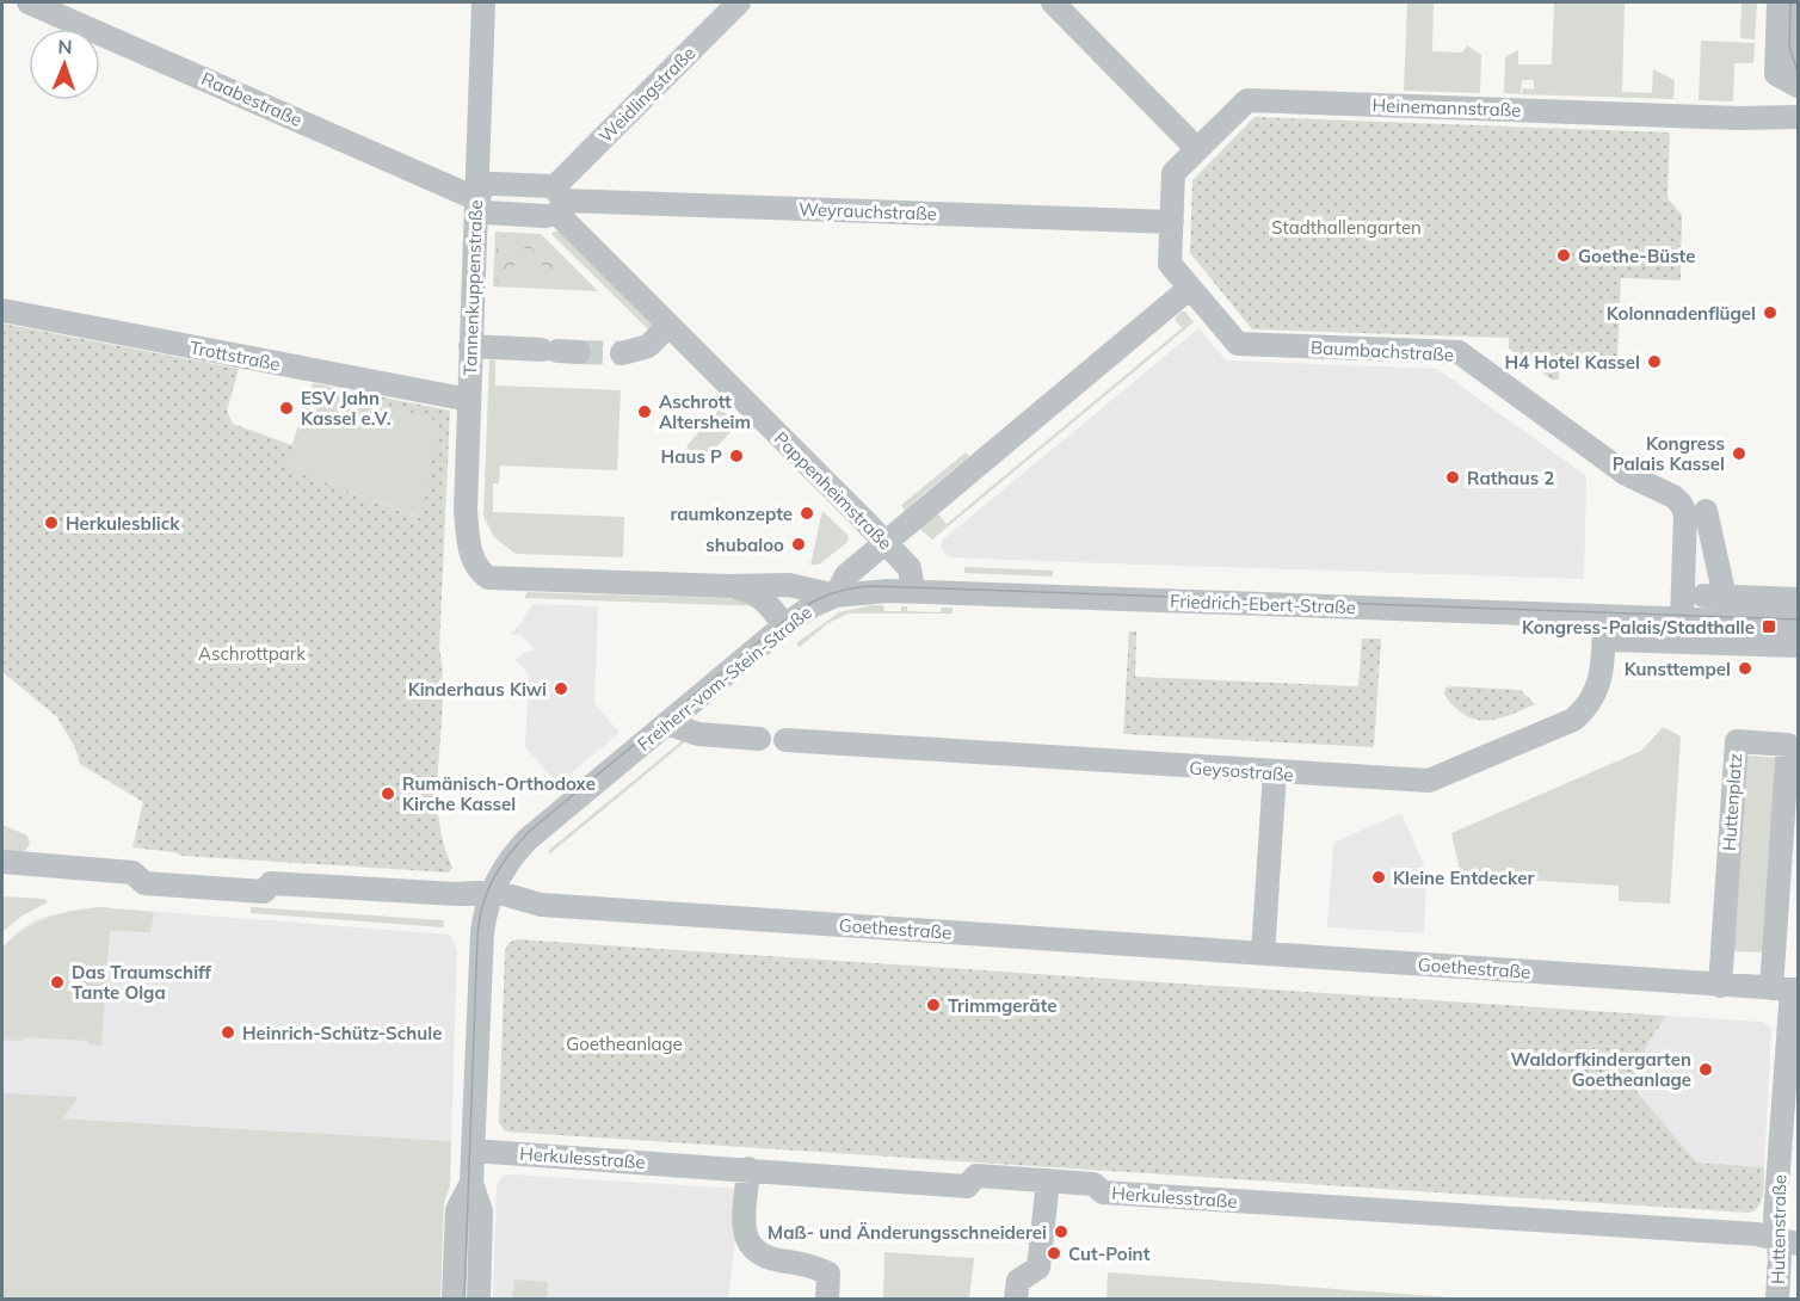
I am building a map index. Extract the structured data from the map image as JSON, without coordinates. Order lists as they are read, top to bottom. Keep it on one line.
{"streets":{"street":["Weidlingstraße","Raabestraße","Heinemannstraße","Weyrauchstraße","Tannenkuppenstraße","Baumbachstraße","Trottstraße","Pappenheimstraße","Friedrich-Ebert-Straße","Freiherr-vom-Stein-Straße","Geysostraße","Huttenplatz","Goethestraße","Herkulesstraße","Huttenstraße"]},"crossings":[["Weidlingstraße","Weyrauchstraße"],["Weidlingstraße","Pappenheimstraße"],["Raabestraße","Weyrauchstraße"],["Raabestraße","Tannenkuppenstraße"],["Heinemannstraße","Weyrauchstraße"],["Heinemannstraße","Baumbachstraße"],["Weyrauchstraße","Tannenkuppenstraße"],["Weyrauchstraße","Baumbachstraße"],["Weyrauchstraße","Pappenheimstraße"],["Tannenkuppenstraße","Trottstraße"],["Tannenkuppenstraße","Friedrich-Ebert-Straße"],["Baumbachstraße","Friedrich-Ebert-Straße"],["Baumbachstraße","Freiherr-vom-Stein-Straße"],["Pappenheimstraße","Friedrich-Ebert-Straße"],["Pappenheimstraße","Freiherr-vom-Stein-Straße"],["Friedrich-Ebert-Straße","Freiherr-vom-Stein-Straße"],["Friedrich-Ebert-Straße","Geysostraße"],["Freiherr-vom-Stein-Straße","Goethestraße"],["Freiherr-vom-Stein-Straße","Herkulesstraße"],["Huttenplatz","Goethestraße"],["Huttenplatz","Huttenstraße"],["Goethestraße","Huttenstraße"],["Herkulesstraße","Huttenstraße"]],"parks":["Stadthallengarten","Aschrottpark","Goetheanlage"],"places":{"other":["Goethe-Büste","Kolonnadenflügel","H4 Hotel Kassel","ESV Jahn Kassel e.V.","Aschrott Altersheim","Kongress Palais Kassel","Haus P","Rathaus 2","raumkonzepte","Herkulesblick","shubaloo","Kunsttempel","Kinderhaus Kiwi","Rumänisch-Orthodoxe Kirche Kassel","Kleine Entdecker","Das Traumschiff Tante Olga","Trimmgeräte","Heinrich-Schütz-Schule","Waldorfkindergarten Goetheanlage","Maß- und Änderungsschneiderei","Cut-Point"],"transit":["Kongress-Palais/Stadthalle"]},"north":"top"}
